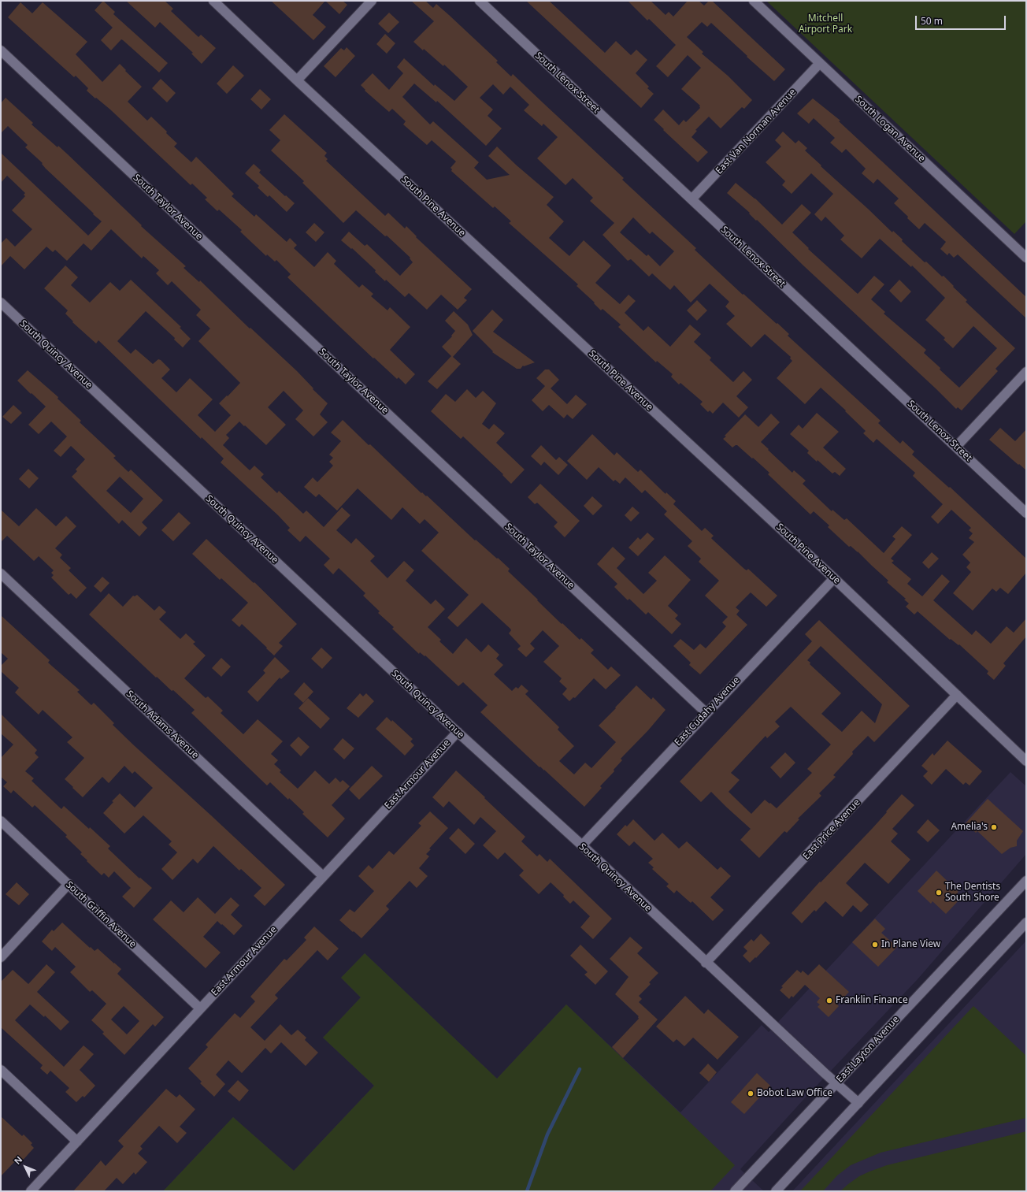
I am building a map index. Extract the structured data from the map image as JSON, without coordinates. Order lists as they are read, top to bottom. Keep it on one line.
{"streets":{"street":["South Lenox Street","South Logan Avenue","East Van Norman Avenue","South Pine Avenue","South Taylor Avenue","South Quincy Avenue","East Cudahy Avenue","South Adams Avenue","East Armour Avenue","East Price Avenue","South Griffin Avenue","East Layton Avenue"]},"crossings":[["South Lenox Street","East Van Norman Avenue"],["South Logan Avenue","East Van Norman Avenue"],["South Pine Avenue","East Cudahy Avenue"],["South Pine Avenue","East Price Avenue"],["South Taylor Avenue","East Cudahy Avenue"],["South Quincy Avenue","East Cudahy Avenue"],["South Quincy Avenue","East Armour Avenue"],["South Quincy Avenue","East Price Avenue"],["South Quincy Avenue","East Layton Avenue"],["South Adams Avenue","East Armour Avenue"],["East Armour Avenue","South Griffin Avenue"]],"parks":["Mitchell Airport Park"],"places":["Amelia's","The Dentists South Shore","In Plane View","Franklin Finance","Bobot Law Office"],"scale_bar":"50 m","north":"top left"}
